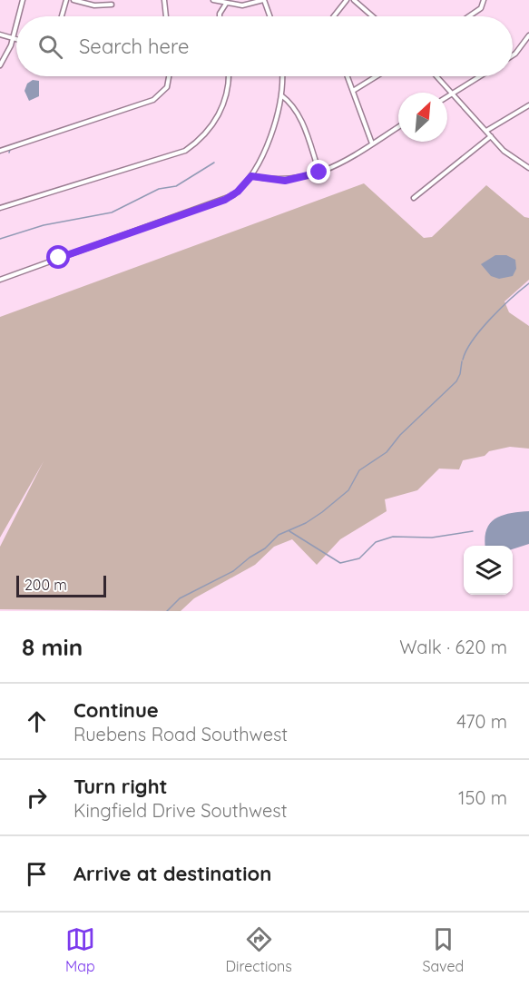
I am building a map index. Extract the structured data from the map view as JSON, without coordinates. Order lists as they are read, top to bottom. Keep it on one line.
{"scale_bar":"200 m","north":"top right","page":{"search":"Search here","scale":"200 m","heading":["8 min","Walk · 620 m"],"list":[["Continue","Ruebens Road Southwest","470 m"],["Turn right","Kingfield Drive Southwest","150 m"],"Arrive at destination"],"nav":["Map","Directions","Saved"]}}
